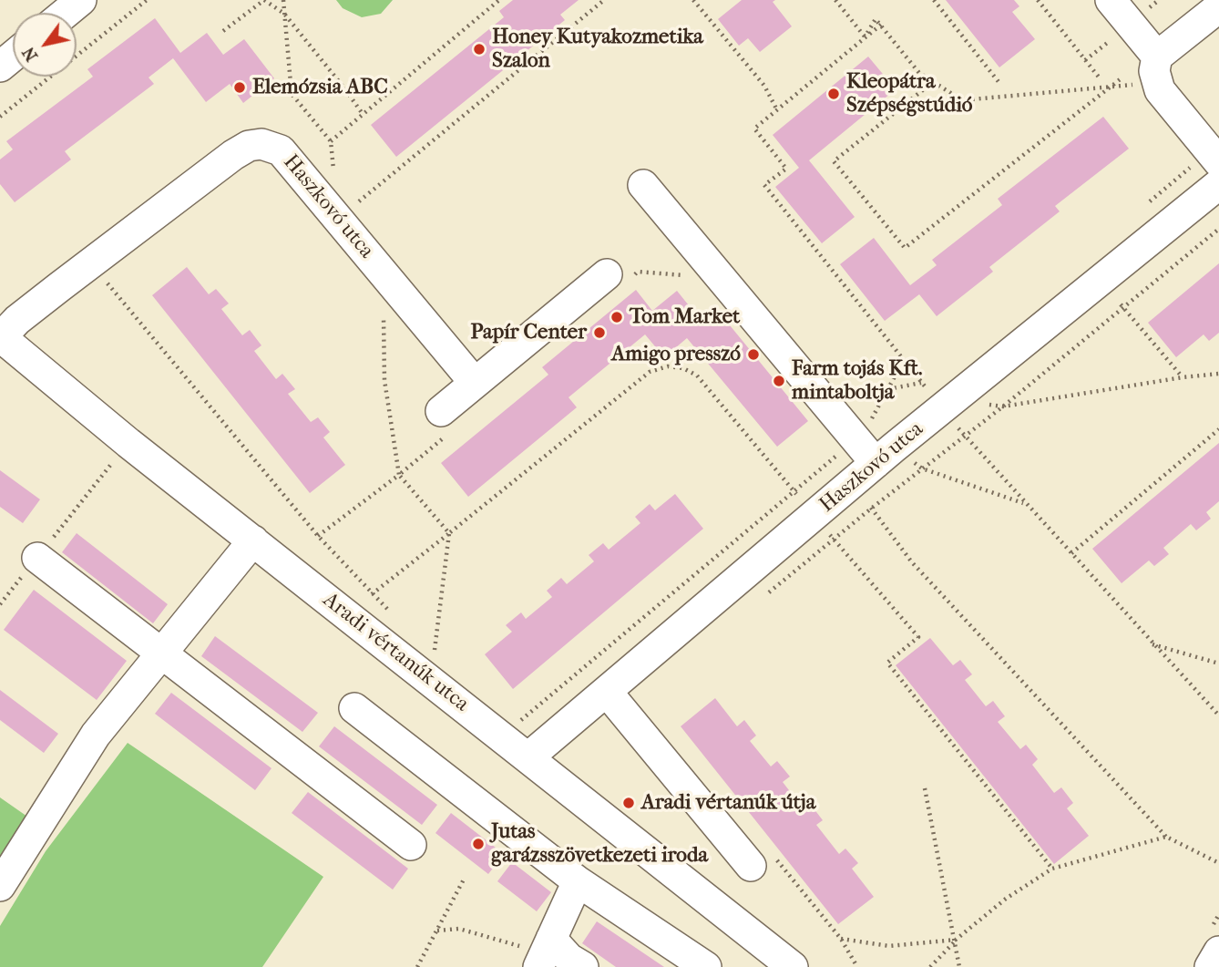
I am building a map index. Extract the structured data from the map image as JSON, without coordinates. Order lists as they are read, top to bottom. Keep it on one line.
{"streets":{"street":["Haszkovó utca","Aradi vértanúk utca"]},"crossings":[["Haszkovó utca","Aradi vértanúk utca"]],"places":["Honey Kutyakozmetika Szalon","Elemózsia ABC","Kleopátra Szépségstúdió","Tom Market","Papír Center","Amigo presszó","Farm tojás Kft. mintaboltja","Aradi vértanúk útja","Jutas garázsszövetkezeti iroda"],"north":"bottom left"}
